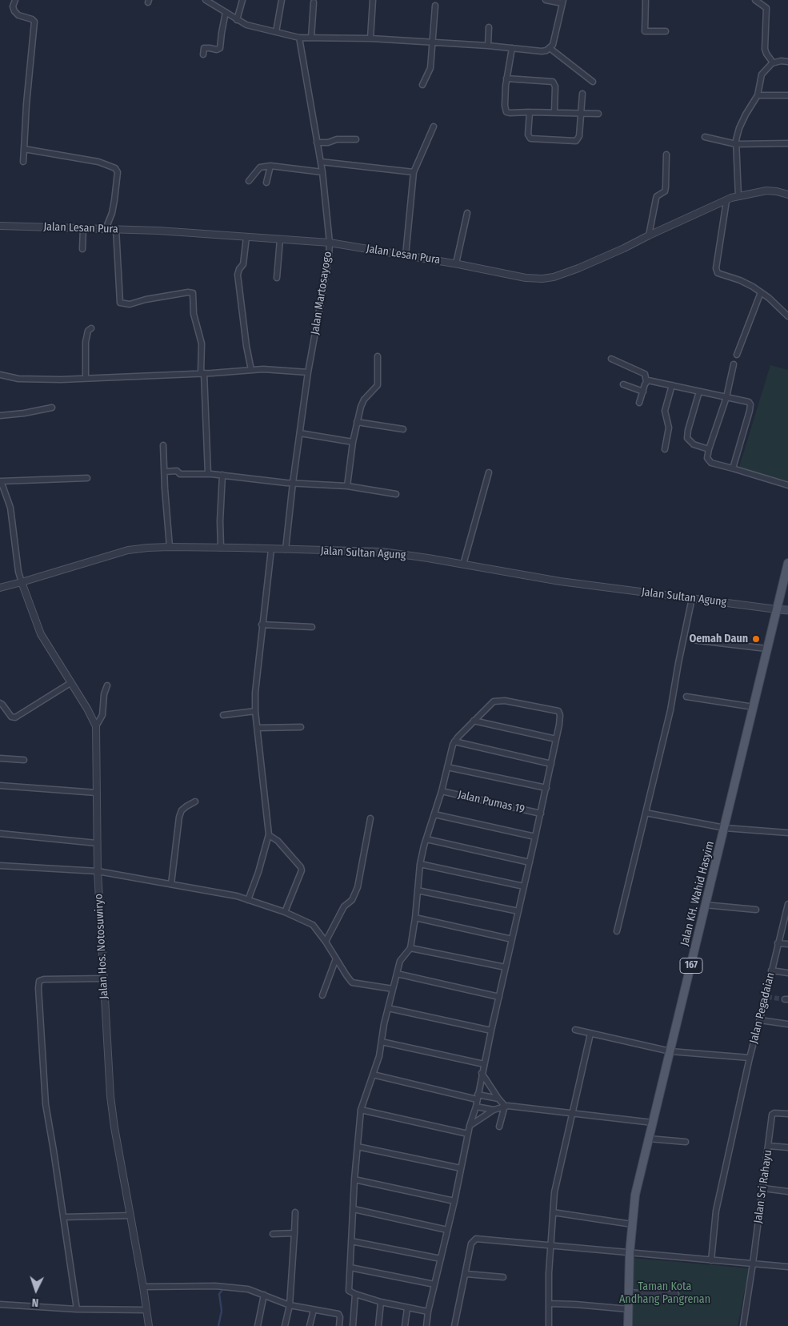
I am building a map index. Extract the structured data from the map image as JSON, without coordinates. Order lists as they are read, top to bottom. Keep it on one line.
{"streets":{"main road":["Jalan KH. Wahid Hasyim","167"],"street":["Jalan Lesan Pura","Jalan Martosayogo","Jalan Sultan Agung","Jalan Pumas 19","Jalan Hos. Notosuwiryo","Jalan Pegadaian","Jalan Sri Rahayu"]},"crossings":[["Jalan Lesan Pura","Jalan Martosayogo"],["Jalan Martosayogo","Jalan Sultan Agung"],["Jalan Sultan Agung","Jalan KH. Wahid Hasyim"],["Jalan Sultan Agung","Jalan Hos. Notosuwiryo"],["Jalan KH. Wahid Hasyim","Jalan Pegadaian"]],"parks":["Taman Kota Andhang Pangrenan"],"places":["Oemah Daun"],"north":"bottom"}
